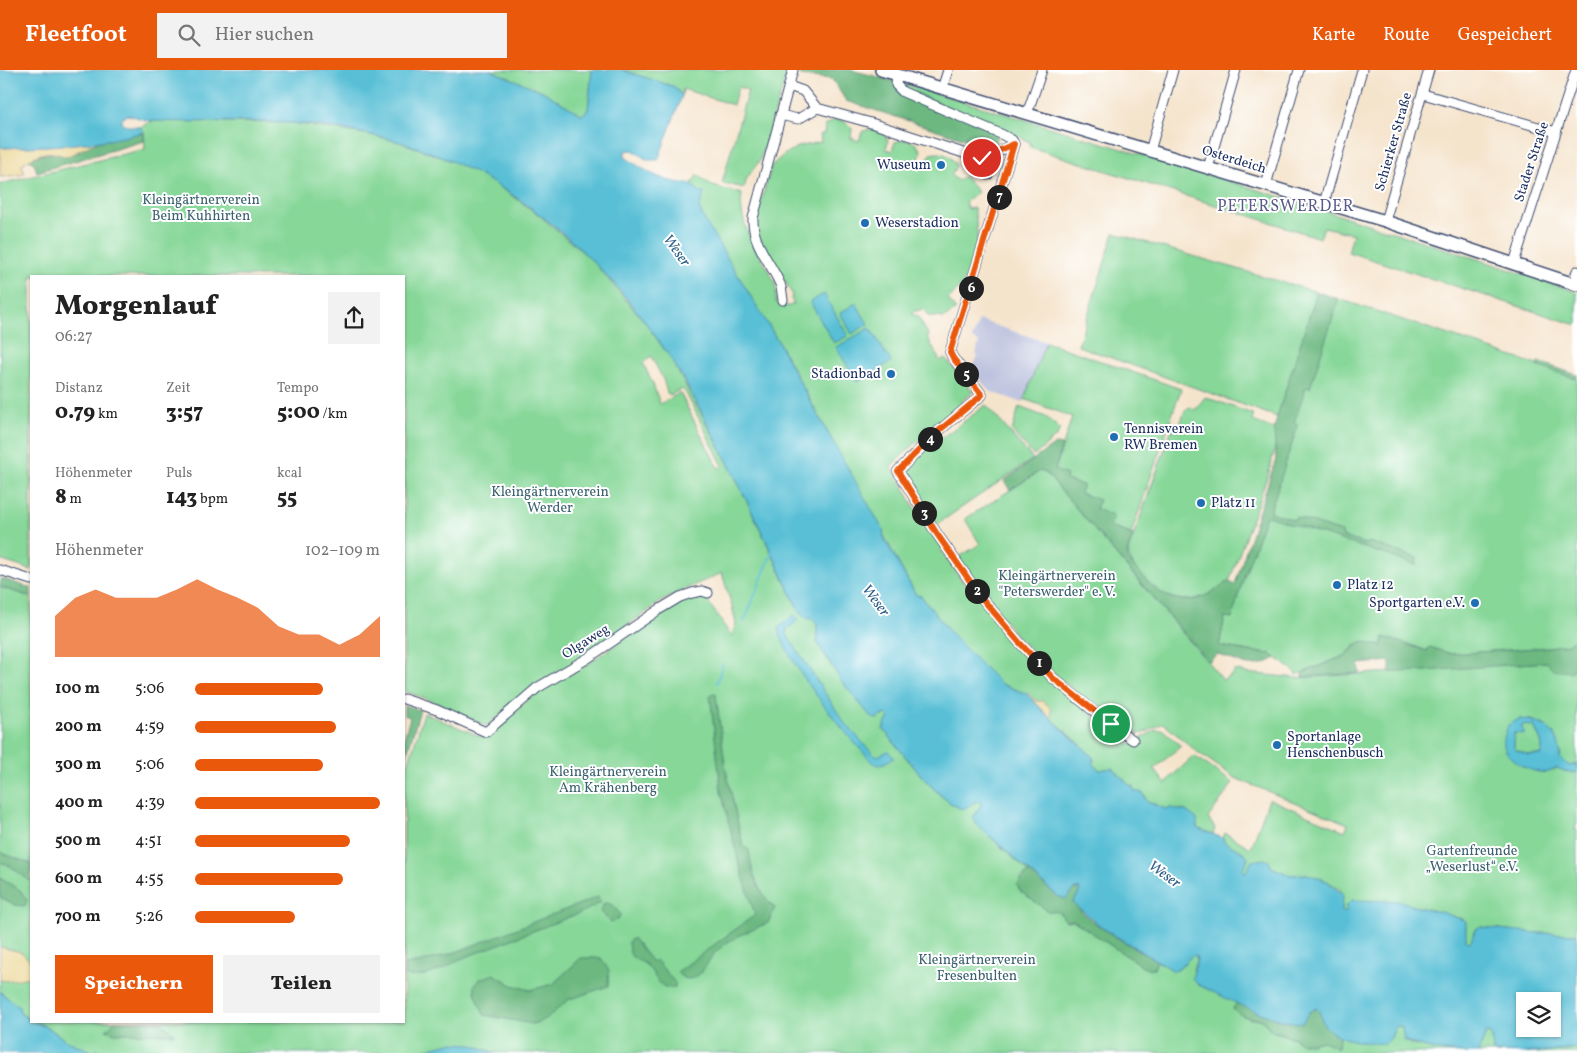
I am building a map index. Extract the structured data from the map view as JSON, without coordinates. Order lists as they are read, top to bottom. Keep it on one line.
{"streets":{"main road":["Osterdeich"],"street":["Schierker Straße","Stader Straße","Olgaweg"]},"crossings":[["Schierker Straße","Osterdeich"],["Osterdeich","Stader Straße"]],"districts":["PETERSWERDER"],"water":["Weser"],"parks":["Kleingärtnerverein Beim Kuhhirten","Kleingärtnerverein Werder","Kleingärtnerverein \"Peterswerder\" e. V.","Kleingärtnerverein Am Krähenberg","Gartenfreunde „Weserlust“ e.V.","Kleingärtnerverein Fresenbulten"],"places":["Wuseum","Weserstadion","Stadionbad","Tennisverein RW Bremen","Platz 11","Platz 12","Sportgarten e.V.","Sportanlage Henschenbusch"],"page":{"header":"Fleetfoot","search":"Hier suchen","nav":["Karte","Route","Gespeichert"],"pins":["7","6","5","4","3","2","1"],"heading":["Morgenlauf","06:27"],"stats":[["Distanz","0.79 km"],["Zeit","3:57"],["Tempo","5:00 /km"],["Höhenmeter","8 m"],["Puls","143 bpm"],["kcal","55"]],"chart":["Höhenmeter","102–109 m"],"list":[{"name":"100 m","note":"5:06"},{"name":"200 m","note":"4:59"},{"name":"300 m","note":"5:06"},{"name":"400 m","note":"4:39"},{"name":"500 m","note":"4:51"},{"name":"600 m","note":"4:55"},{"name":"700 m","note":"5:26"}],"buttons":["Speichern","Teilen"]}}
